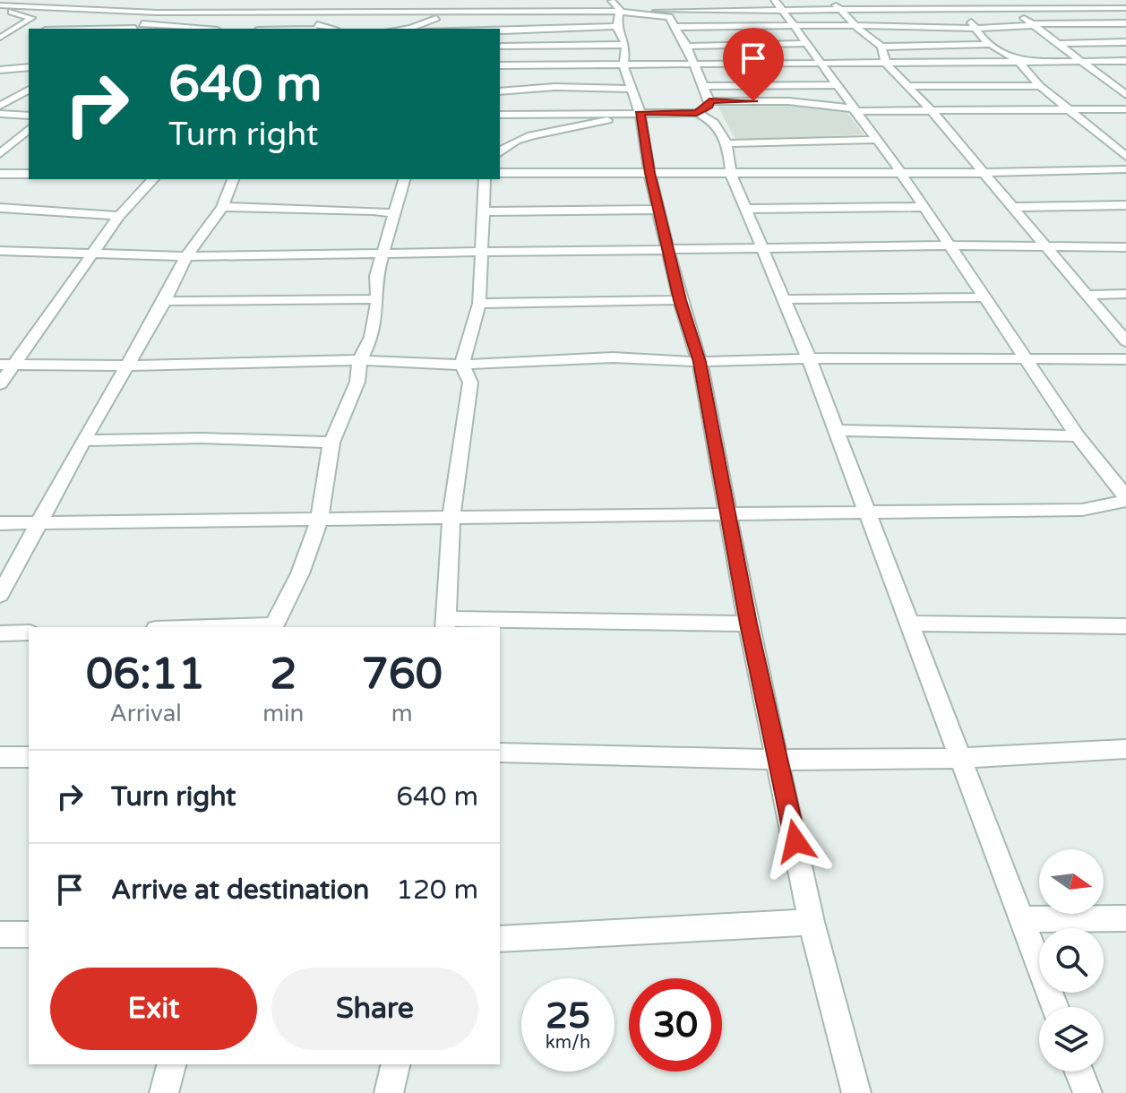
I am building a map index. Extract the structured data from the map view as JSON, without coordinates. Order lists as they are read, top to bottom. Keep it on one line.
{"north":"right","page":{"turn":["640 m","Turn right"],"eta":["06:11","Arrival","2","min","760","m"],"list":[{"name":"Turn right","value":"640 m"},{"name":"Arrive at destination","value":"120 m"}],"buttons":["Exit","Share"],"speed":"25 km/h","limit":"30"}}
